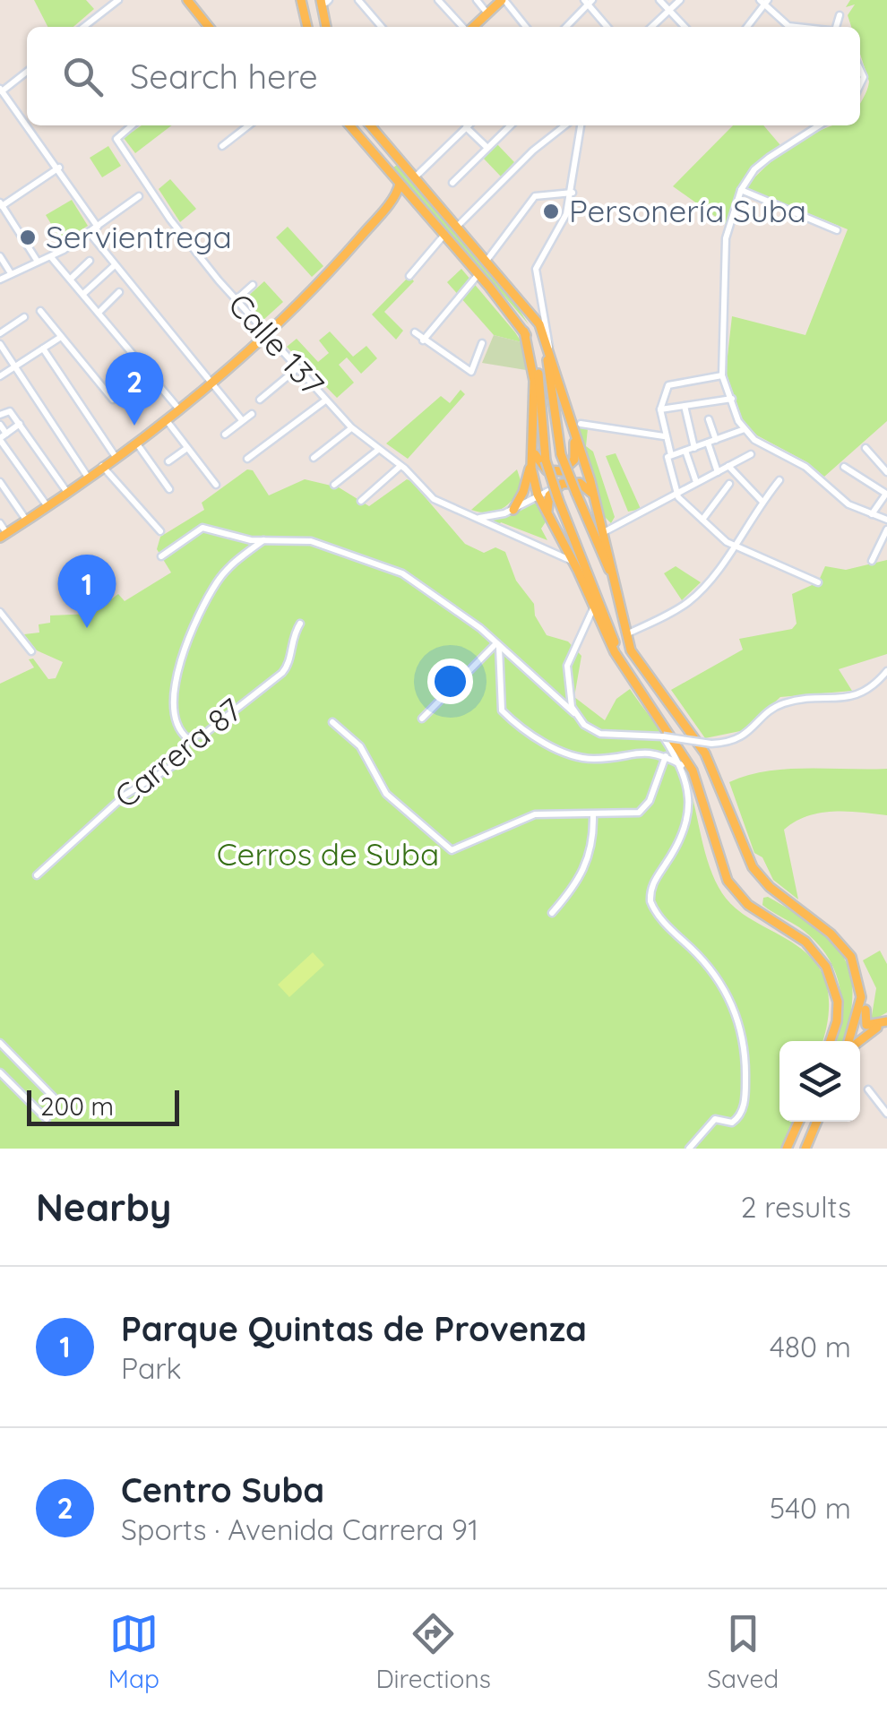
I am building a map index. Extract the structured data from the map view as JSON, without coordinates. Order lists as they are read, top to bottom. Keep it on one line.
{"streets":{"street":["Calle 137","Carrera 87"]},"parks":["Cerros de Suba"],"places":["Personería Suba","Servientrega"],"scale_bar":"200 m","page":{"search":"Search here","pins":["2","1"],"scale":"200 m","heading":["Nearby","2 results"],"list":[{"mark":"1","name":"Parque Quintas de Provenza","note":"Park","value":"480 m"},{"mark":"2","name":"Centro Suba","note":"Sports · Avenida Carrera 91","value":"540 m"}],"nav":["Map","Directions","Saved"]}}
